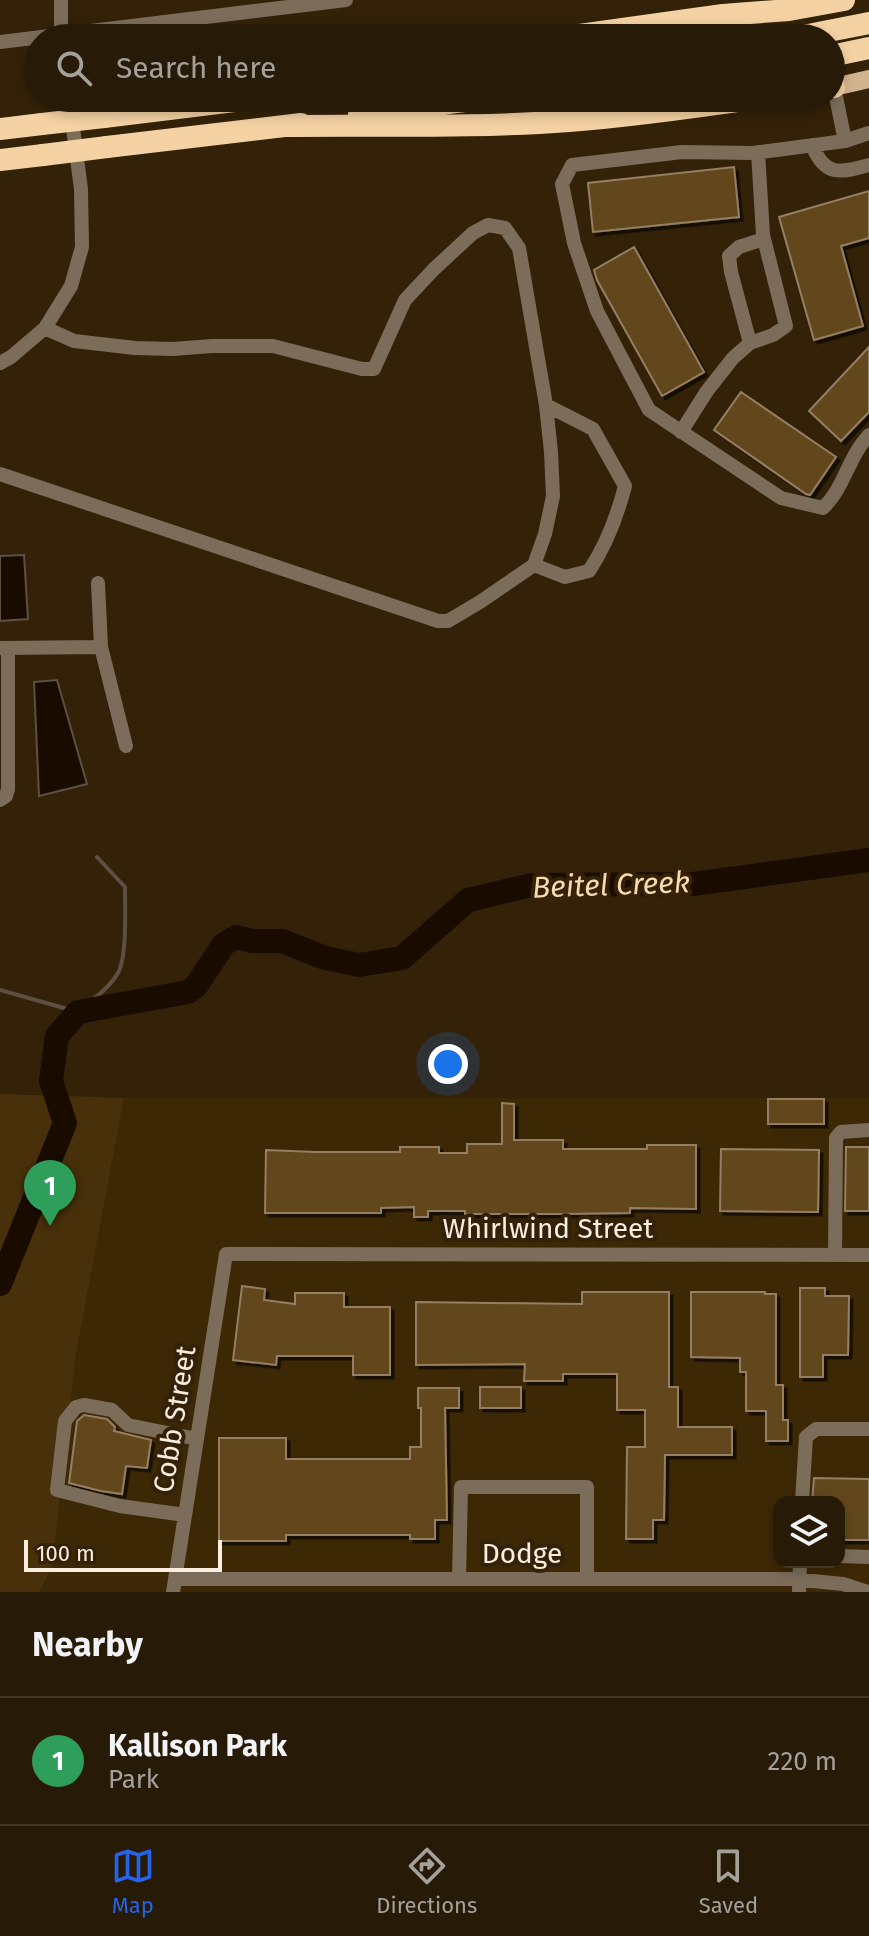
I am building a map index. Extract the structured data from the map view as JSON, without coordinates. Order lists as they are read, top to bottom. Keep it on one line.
{"streets":{"street":["Whirlwind Street","Cobb Street","Dodge"]},"crossings":[["Whirlwind Street","Cobb Street"],["Cobb Street","Dodge"]],"water":["Beitel Creek"],"scale_bar":"100 m","page":{"search":"Search here","pins":"1","scale":"100 m","heading":"Nearby","list":[{"mark":"1","name":"Kallison Park","note":"Park","value":"220 m"}],"nav":["Map","Directions","Saved"]}}
